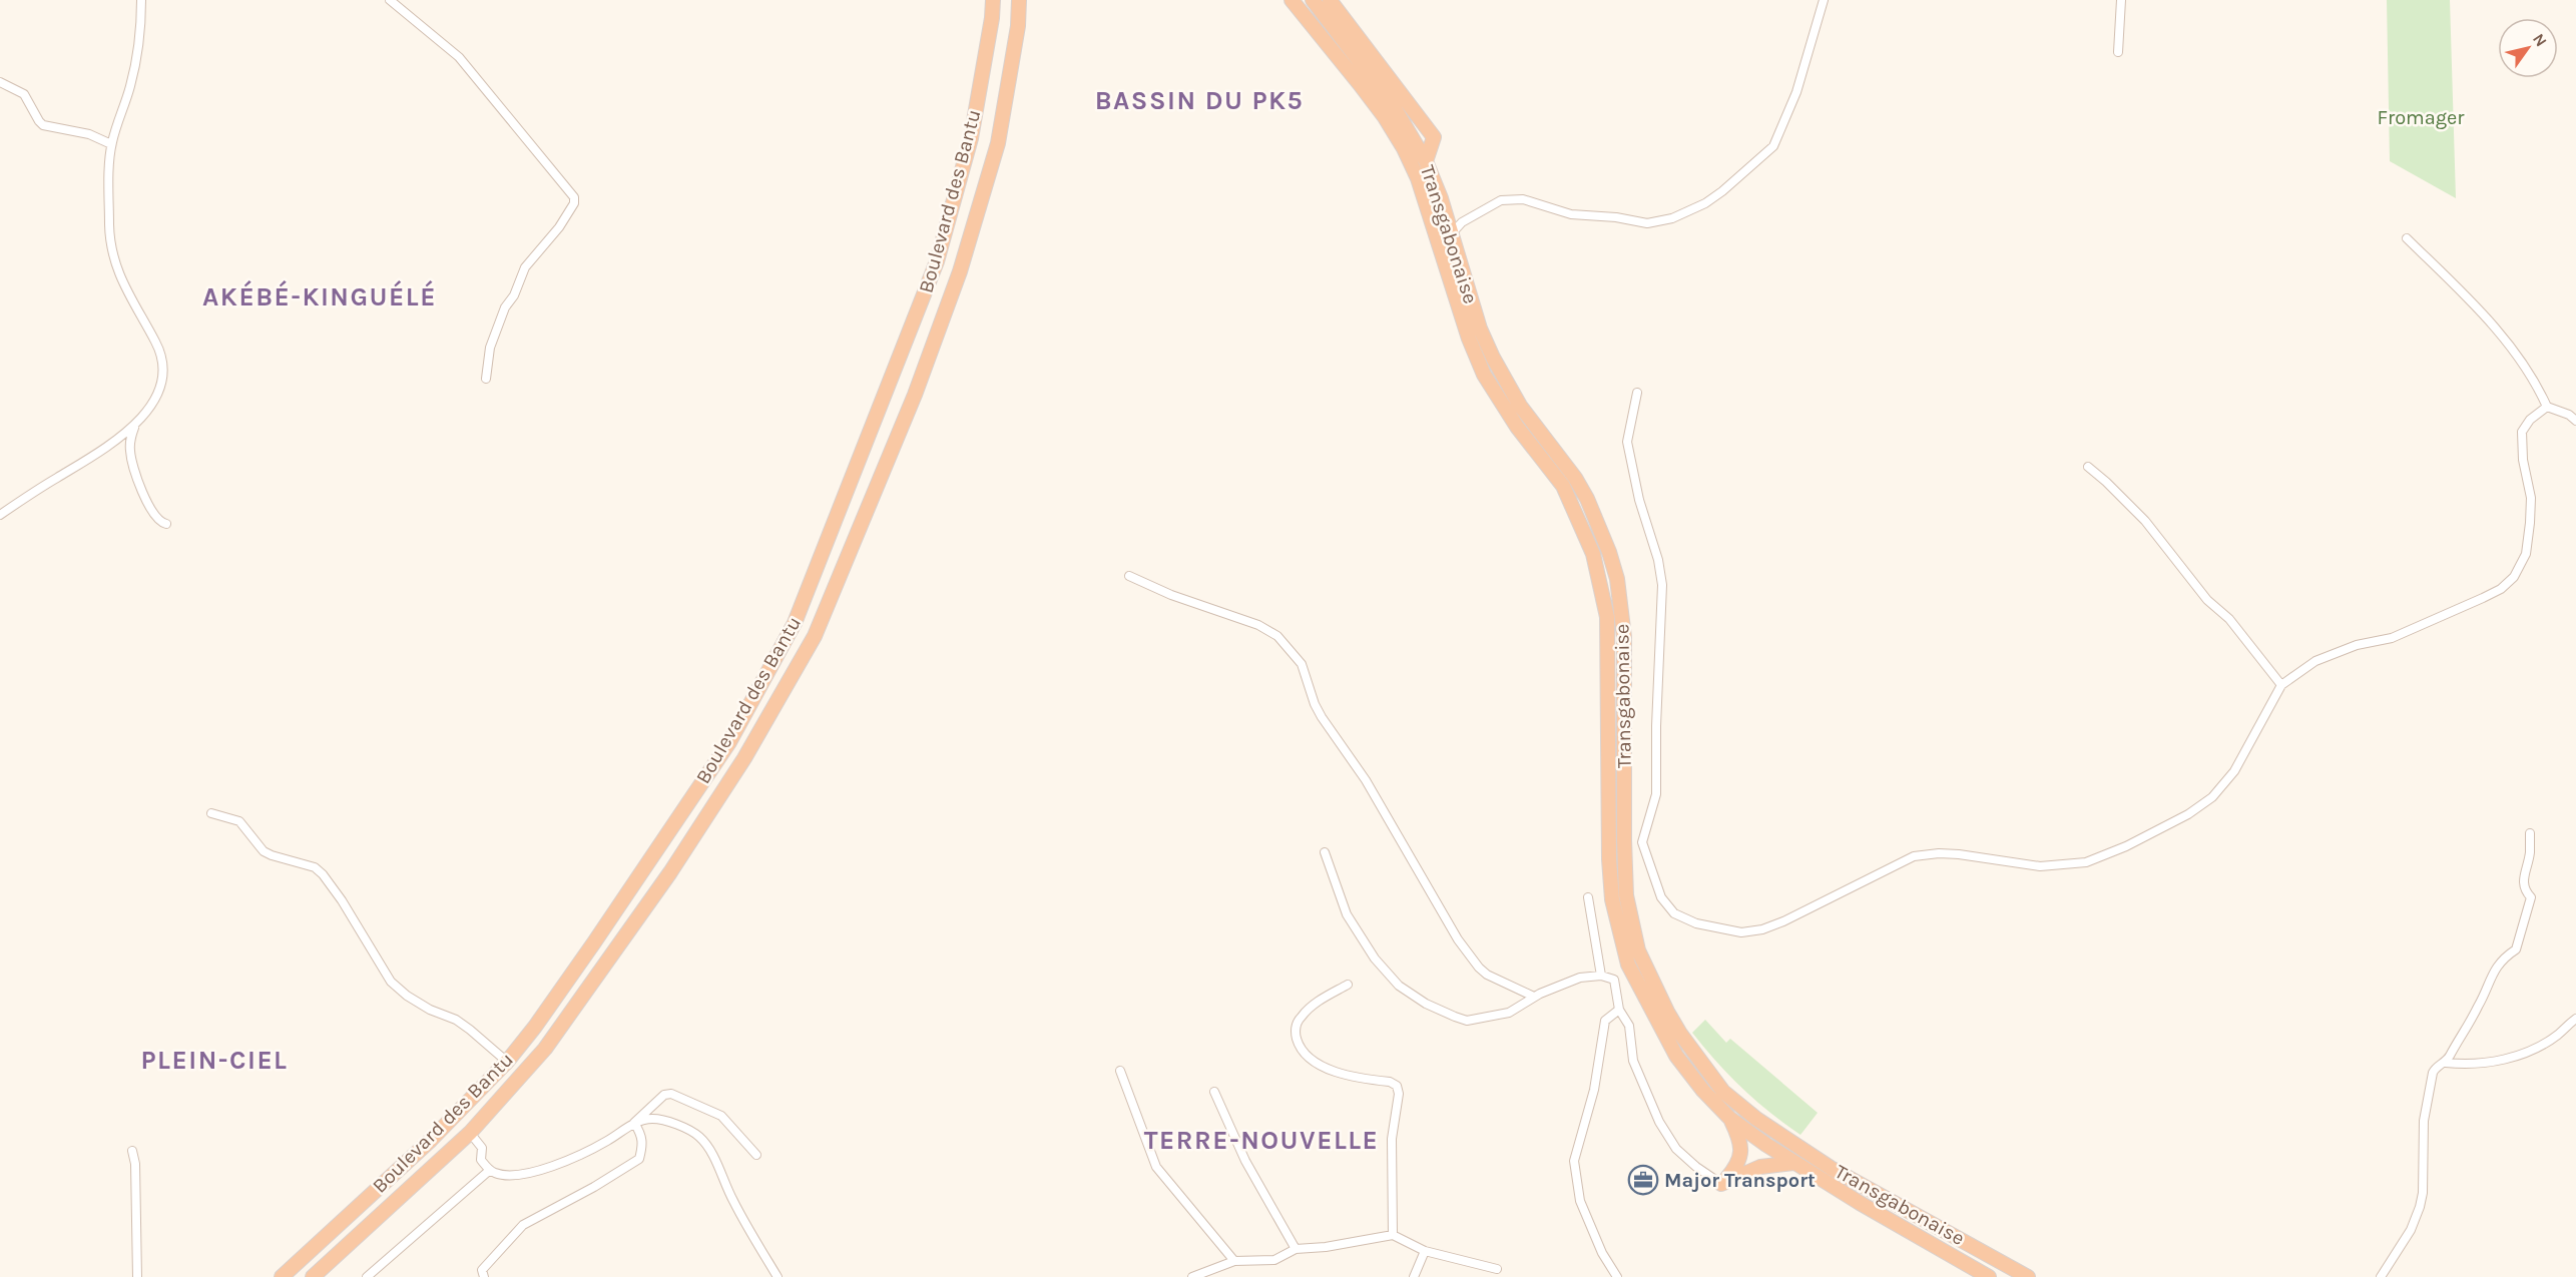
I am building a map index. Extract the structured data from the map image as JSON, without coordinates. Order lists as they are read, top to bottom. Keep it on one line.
{"streets":{"highway":["Boulevard des Bantu","Transgabonaise"]},"districts":["BASSIN DU PK5","AKÉBÉ-KINGUÉLÉ","PLEIN-CIEL","TERRE-NOUVELLE"],"parks":["Fromager"],"places":{"office":["Major Transport"]},"north":"top right"}
